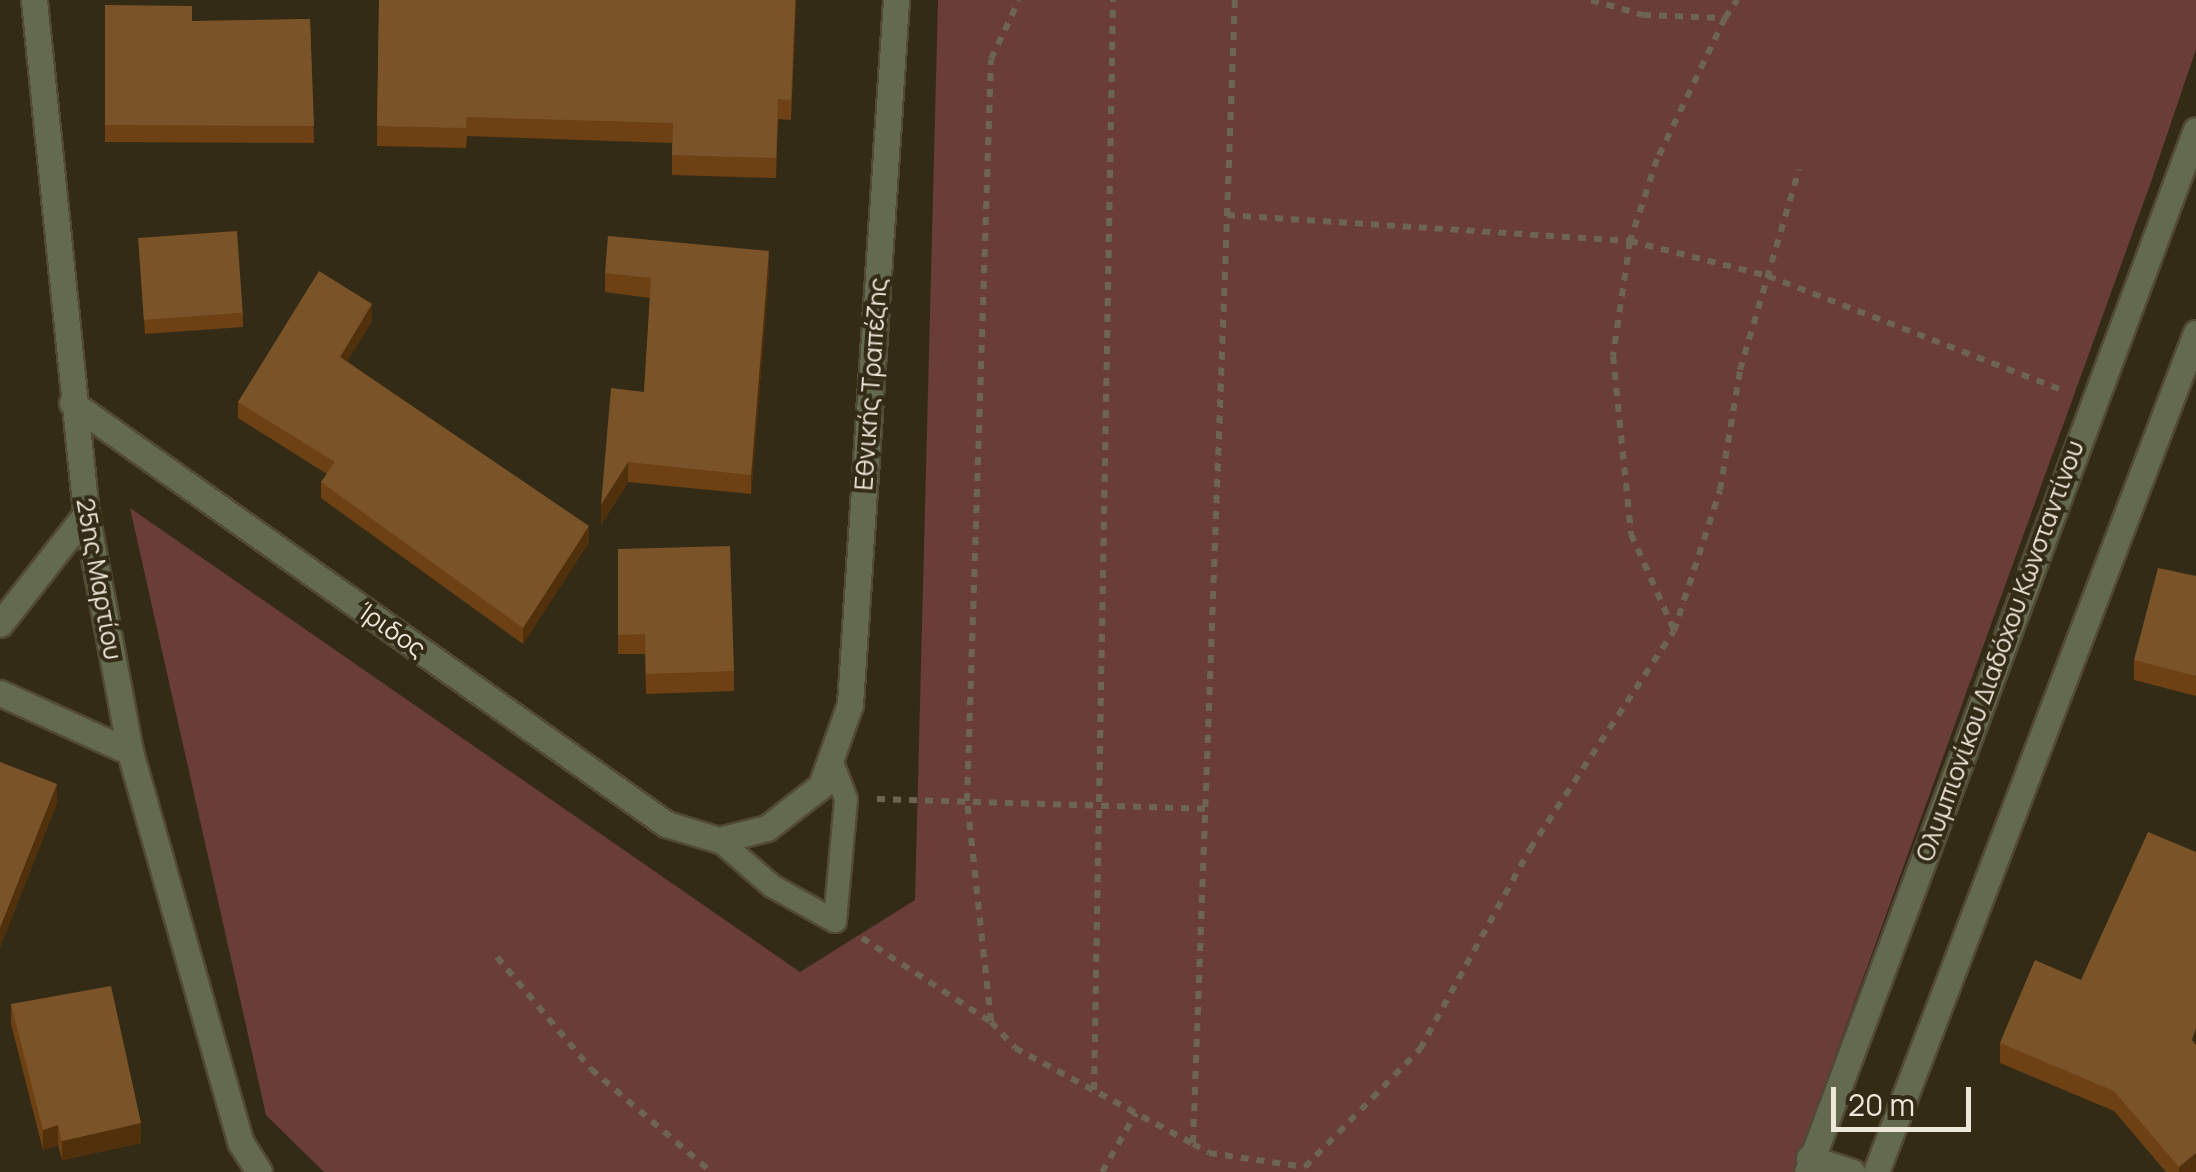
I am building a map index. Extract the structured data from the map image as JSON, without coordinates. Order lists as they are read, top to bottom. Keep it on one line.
{"streets":{"street":["Εθνικής Τραπέζης","25ης Μαρτίου","Ίριδος","Ολυμπιονίκου Διαδόχου Κωνσταντίνου"]},"crossings":[["Εθνικής Τραπέζης","Ίριδος"],["25ης Μαρτίου","Ίριδος"]],"scale_bar":"20 m"}
